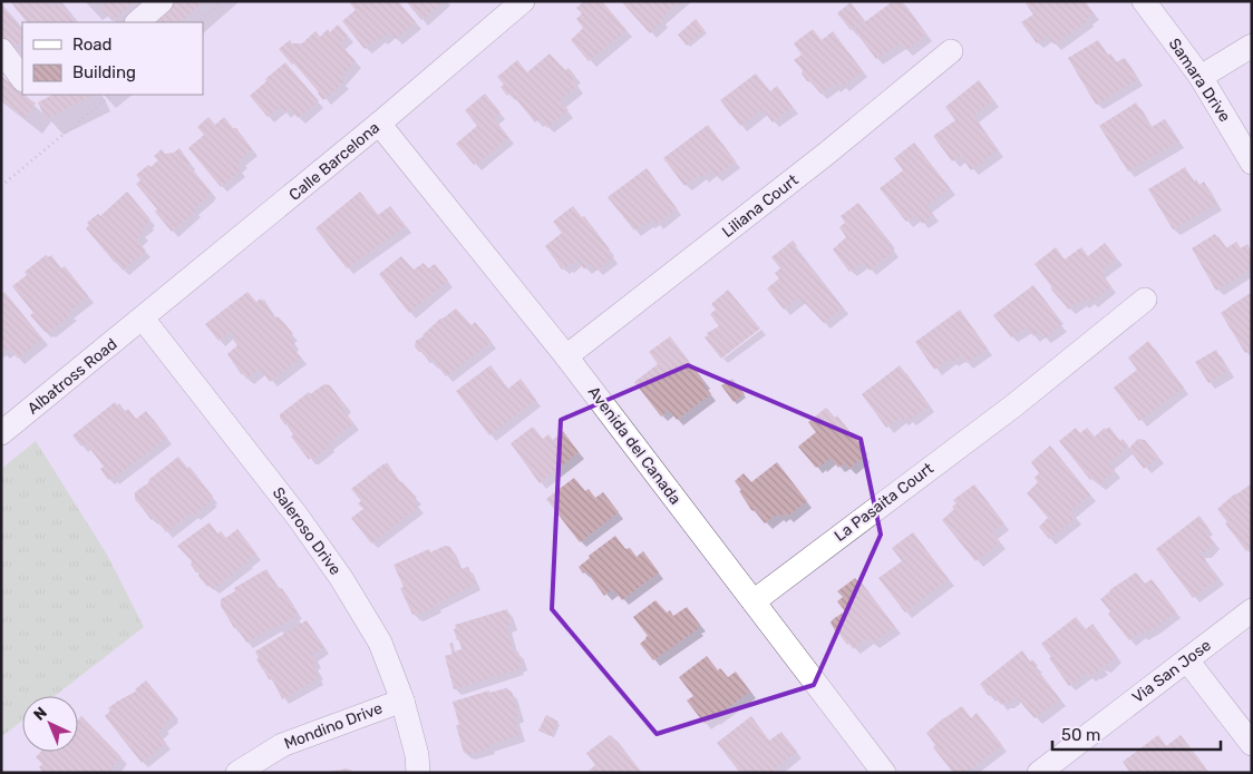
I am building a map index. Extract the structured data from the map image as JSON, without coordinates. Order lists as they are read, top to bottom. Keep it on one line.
{"streets":{"street":["Samara Drive","Calle Barcelona","Liliana Court","Albatross Road","Avenida del Canada","La Pasaita Court","Saleroso Drive","Via San Jose","Mondino Drive"]},"crossings":[["Calle Barcelona","Albatross Road"],["Calle Barcelona","Avenida del Canada"],["Calle Barcelona","Saleroso Drive"],["Liliana Court","Avenida del Canada"],["Albatross Road","Saleroso Drive"],["Avenida del Canada","La Pasaita Court"],["Saleroso Drive","Mondino Drive"]],"legend":["Road","Building"],"scale_bar":"50 m","north":"top left"}
